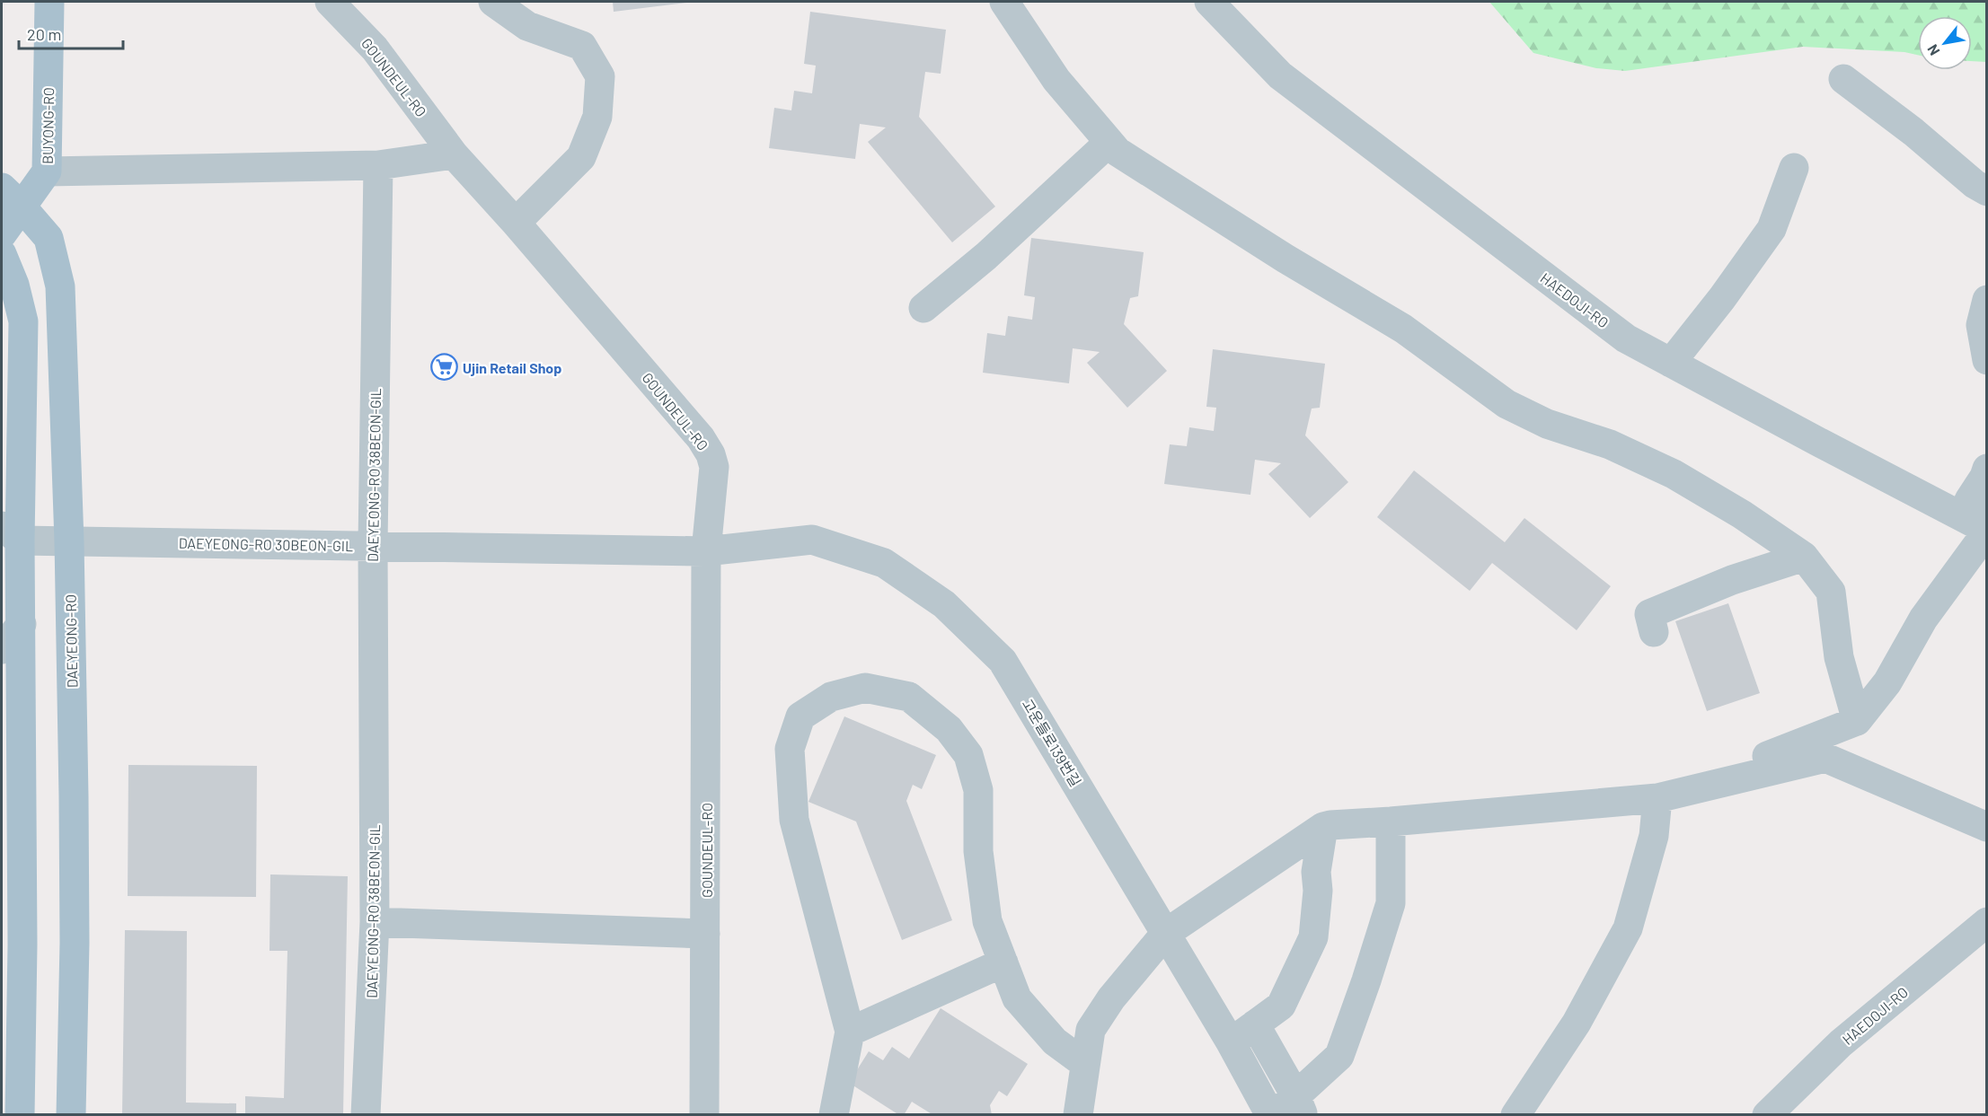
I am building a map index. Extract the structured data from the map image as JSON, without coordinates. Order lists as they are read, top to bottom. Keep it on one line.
{"streets":{"main road":["BUYONG-RO","DAEYEONG-RO"],"street":["GOUNDEUL-RO","HAEDOJI-RO","DAEYEONG-RO 38BEON-GIL","DAEYEONG-RO 30BEON-GIL","고운들로139번길"]},"crossings":[["GOUNDEUL-RO","DAEYEONG-RO 30BEON-GIL"],["GOUNDEUL-RO","고운들로139번길"],["BUYONG-RO","DAEYEONG-RO"],["DAEYEONG-RO 38BEON-GIL","DAEYEONG-RO 30BEON-GIL"],["DAEYEONG-RO 30BEON-GIL","DAEYEONG-RO"],["DAEYEONG-RO 30BEON-GIL","고운들로139번길"]],"places":{"supermarket":["Ujin Retail Shop"]},"scale_bar":"20 m","north":"bottom left"}
